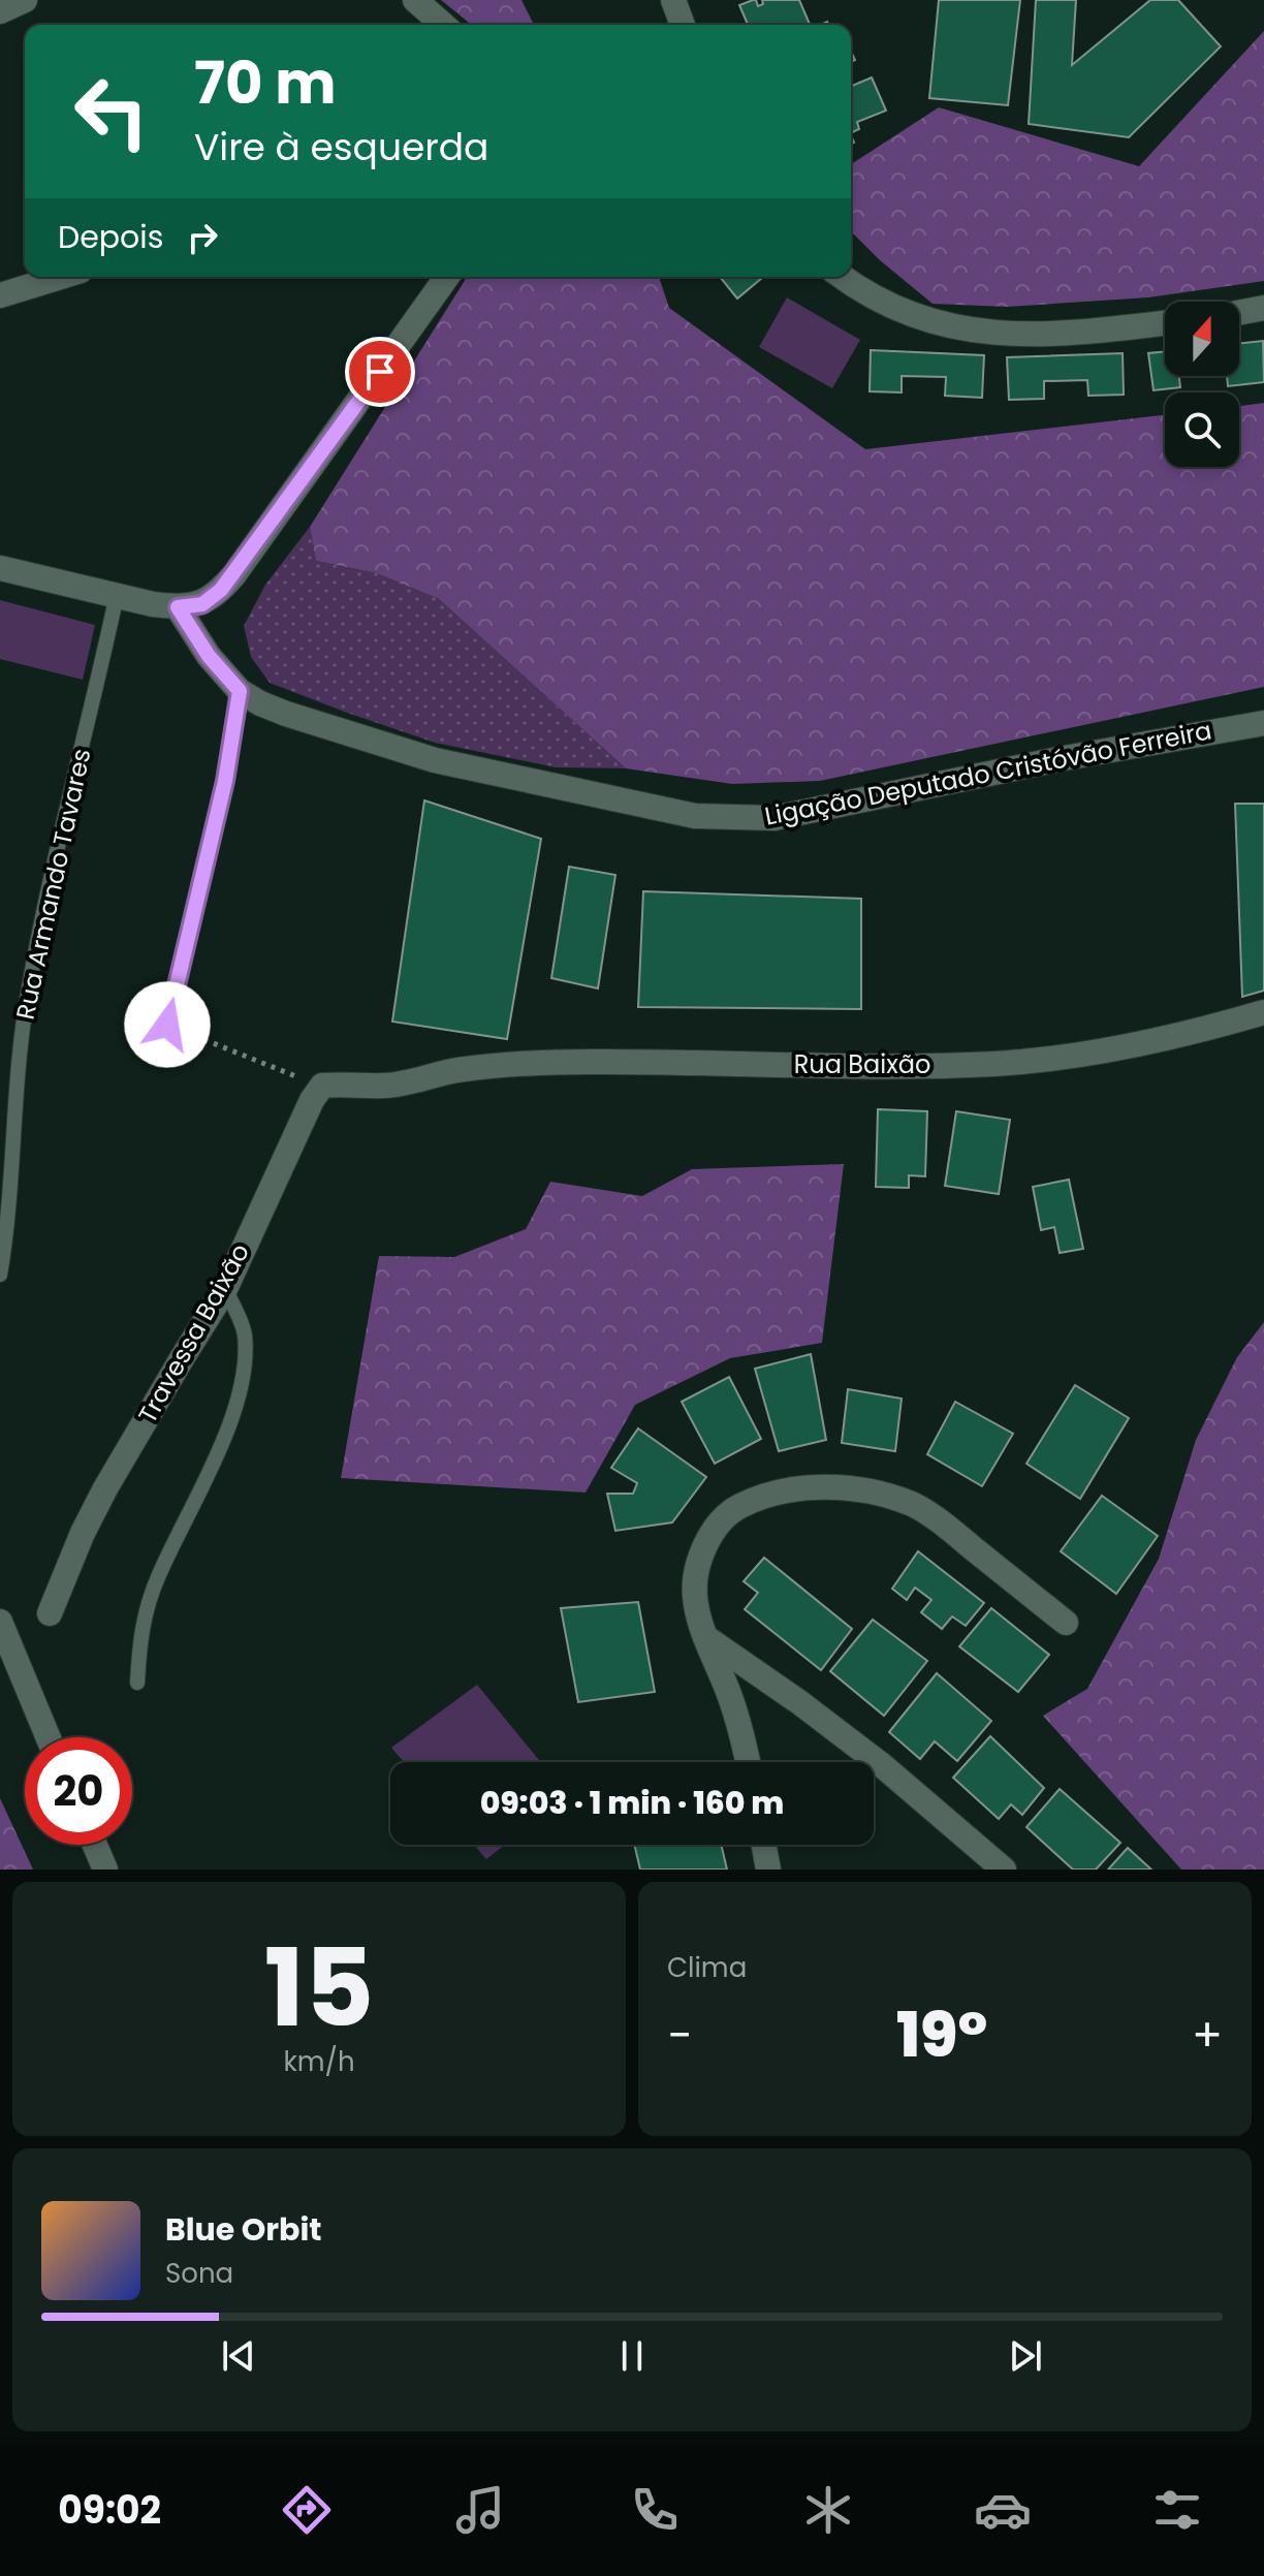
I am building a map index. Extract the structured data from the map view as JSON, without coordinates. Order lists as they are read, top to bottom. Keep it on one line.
{"streets":{"street":["Ligação Deputado Cristóvão Ferreira","Rua Baixão","Travessa Baixão"],"lane":["Rua Armando Tavares"]},"crossings":[["Rua Baixão","Travessa Baixão"]],"north":"top","page":{"turn":["70 m","Vire à esquerda"],"then":"Depois","limit":"20","trip":"09:03 · 1 min · 160 m","tile":[["15","km/h"],"Clima"],"heat":["−","19°","+"],"song":["Blue Orbit","Sona"],"tabs":"09:02"}}
